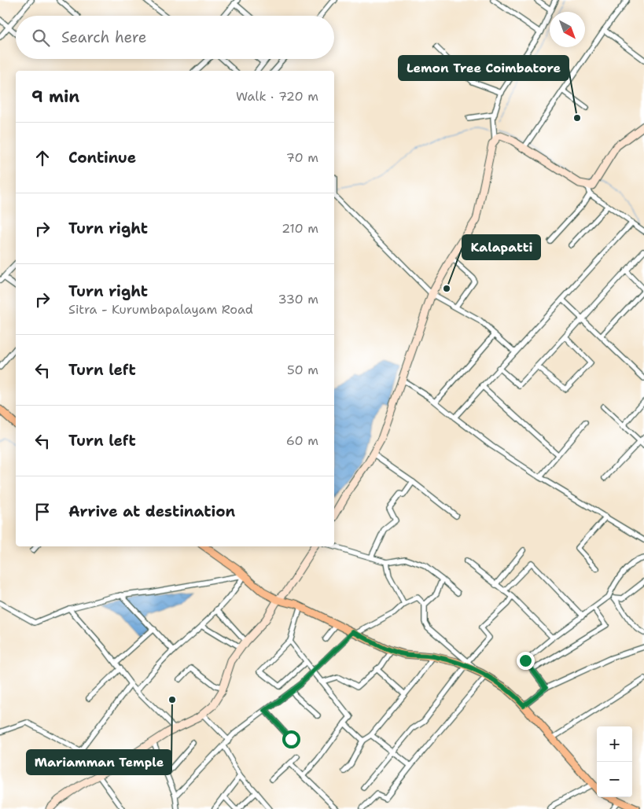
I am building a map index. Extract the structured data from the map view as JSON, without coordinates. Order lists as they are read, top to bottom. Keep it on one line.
{"places":["Lemon Tree Coimbatore","Kalapatti","Mariamman Temple"],"north":"bottom right","page":{"search":"Search here","heading":["9 min","Walk · 720 m"],"list":[["Continue","70 m"],["Turn right","210 m"],["Turn right","Sitra - Kurumbapalayam Road","330 m"],["Turn left","50 m"],["Turn left","60 m"],"Arrive at destination"],"map_buttons":["+","−"]}}
